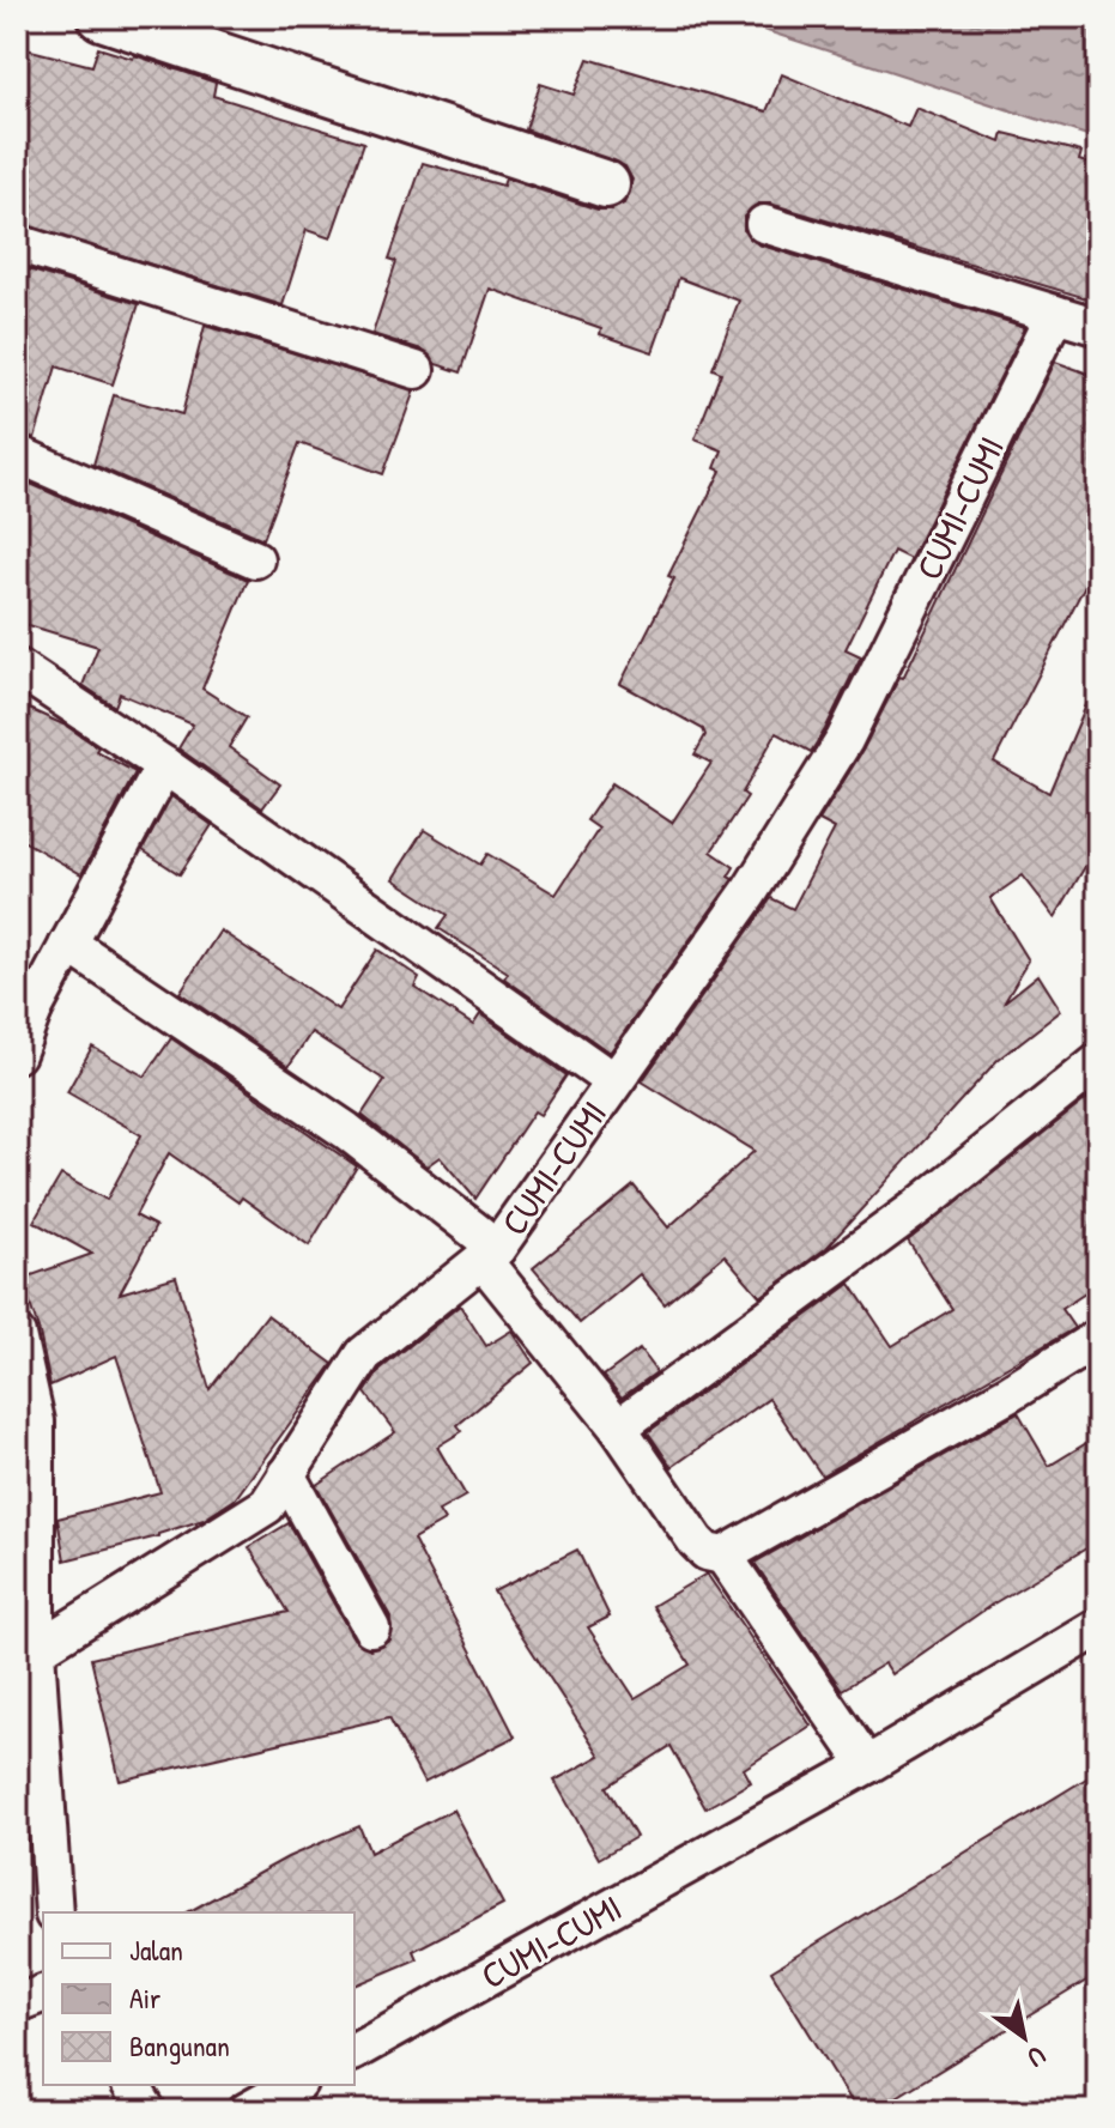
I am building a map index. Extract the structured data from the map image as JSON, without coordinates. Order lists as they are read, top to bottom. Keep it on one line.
{"streets":{"street":["CUMI-CUMI"]},"legend":["Jalan","Air","Bangunan"],"north":"bottom right"}
